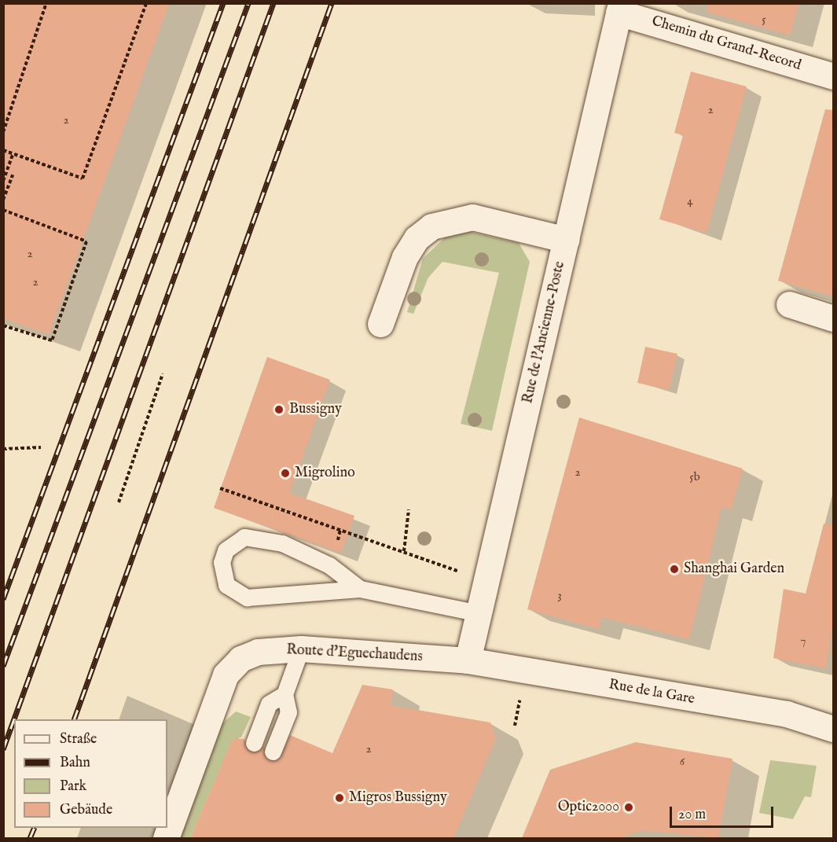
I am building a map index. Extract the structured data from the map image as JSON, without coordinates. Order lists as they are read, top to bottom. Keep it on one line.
{"streets":{"street":["Chemin du Grand-Record","Rue de l'Ancienne-Poste","Route d'Eguechaudens","Rue de la Gare"]},"crossings":[["Chemin du Grand-Record","Rue de l'Ancienne-Poste"],["Rue de l'Ancienne-Poste","Route d'Eguechaudens"],["Rue de l'Ancienne-Poste","Rue de la Gare"],["Route d'Eguechaudens","Rue de la Gare"]],"places":["Bussigny","Migrolino","Shanghai Garden","Migros Bussigny","Optic2000"],"house_numbers":["5","2","2","4","2","2","2","5b","3","7","2","6"],"legend":["Straße","Bahn","Park","Gebäude"],"scale_bar":"20 m"}
